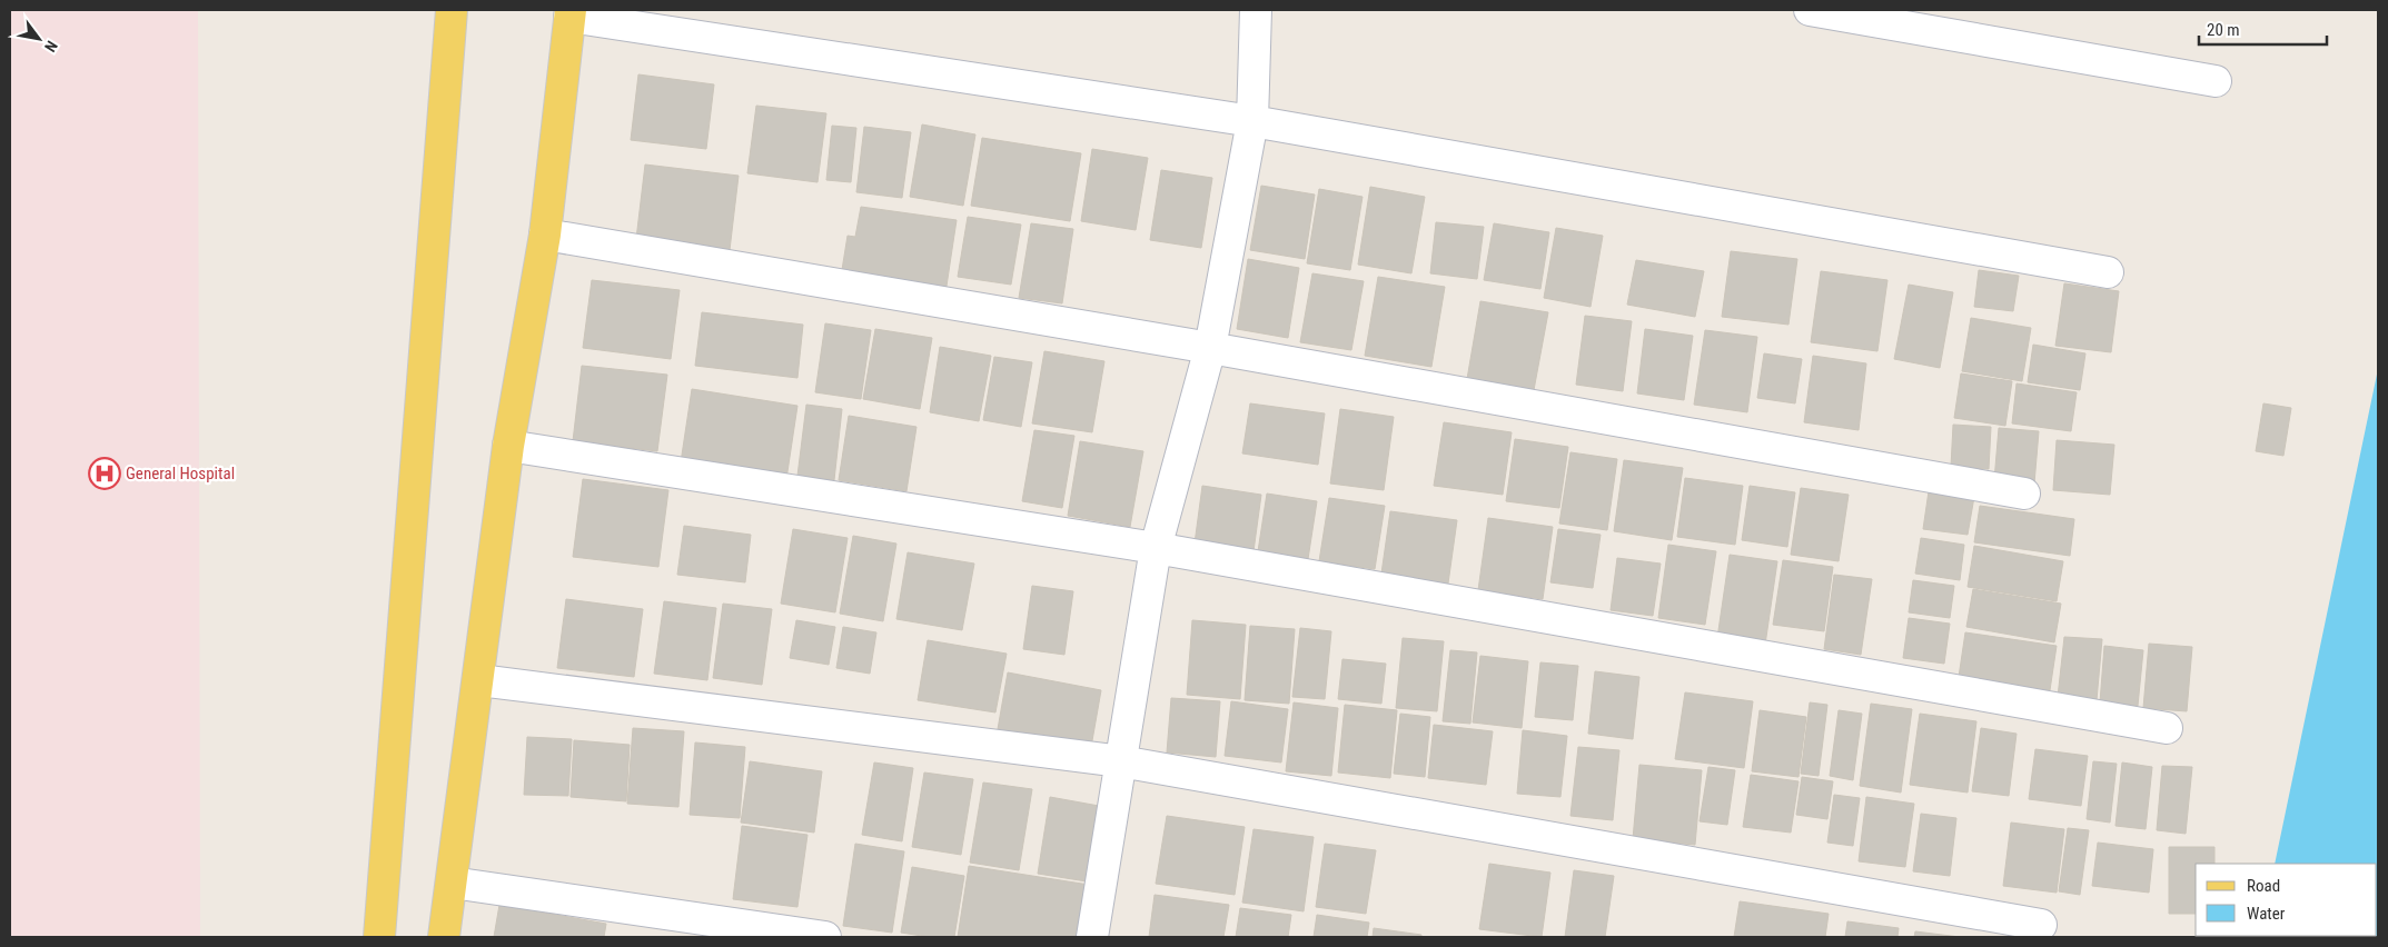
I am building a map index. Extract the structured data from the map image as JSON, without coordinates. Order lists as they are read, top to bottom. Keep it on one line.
{"places":{"hospital":["General Hospital"]},"legend":["Road","Water"],"scale_bar":"20 m","north":"bottom right"}
